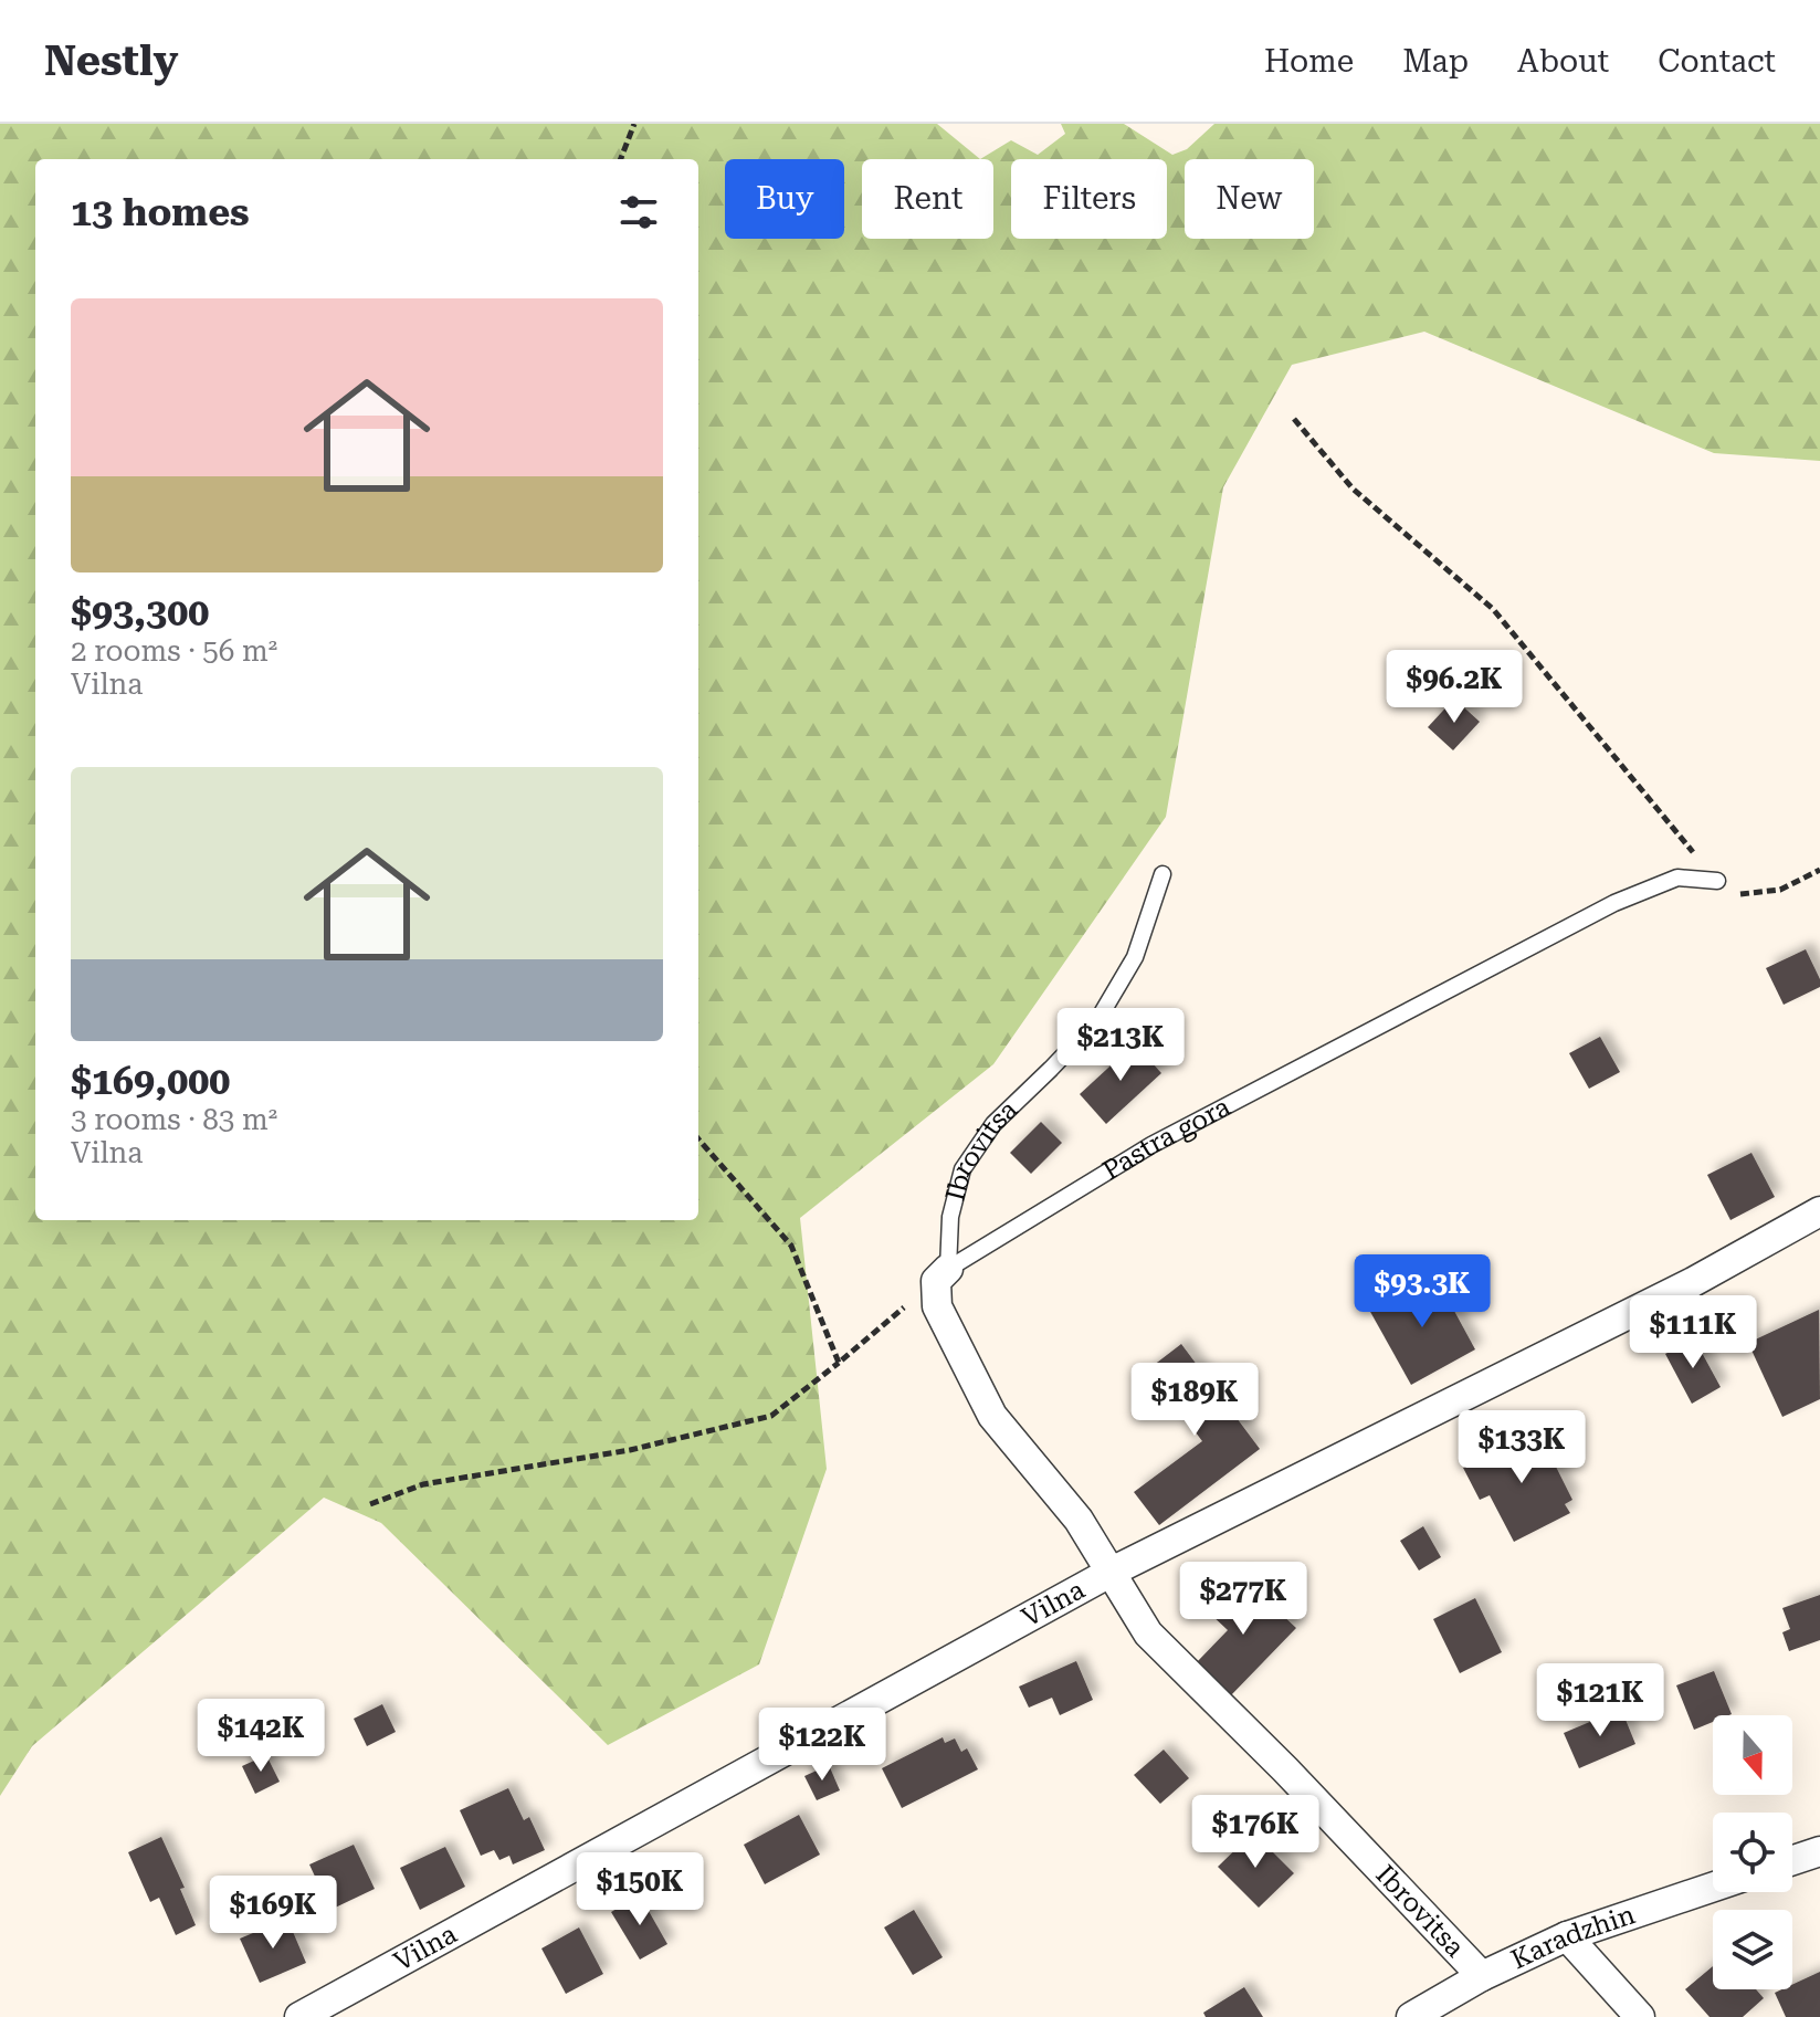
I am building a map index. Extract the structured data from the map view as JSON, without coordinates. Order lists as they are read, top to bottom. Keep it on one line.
{"streets":{"street":["Ibrovitsa","Vilna","Karadzhin"],"lane":["Pastra gora"]},"crossings":[["Pastra gora","Ibrovitsa"],["Ibrovitsa","Vilna"],["Ibrovitsa","Karadzhin"]],"north":"bottom","page":{"header":"Nestly","nav":["Home","Map","About","Contact"],"chip":["Buy","Rent","Filters","New"],"heading":"13 homes","list":[{"name":"$93,300","note":"2 rooms · 56 m² · Vilna"},{"name":"$169,000","note":"3 rooms · 83 m² · Vilna"}],"price":["$96.2K","$213K","$93.3K","$111K","$189K","$133K","$277K","$121K","$142K","$122K","$176K","$150K","$169K"]}}
